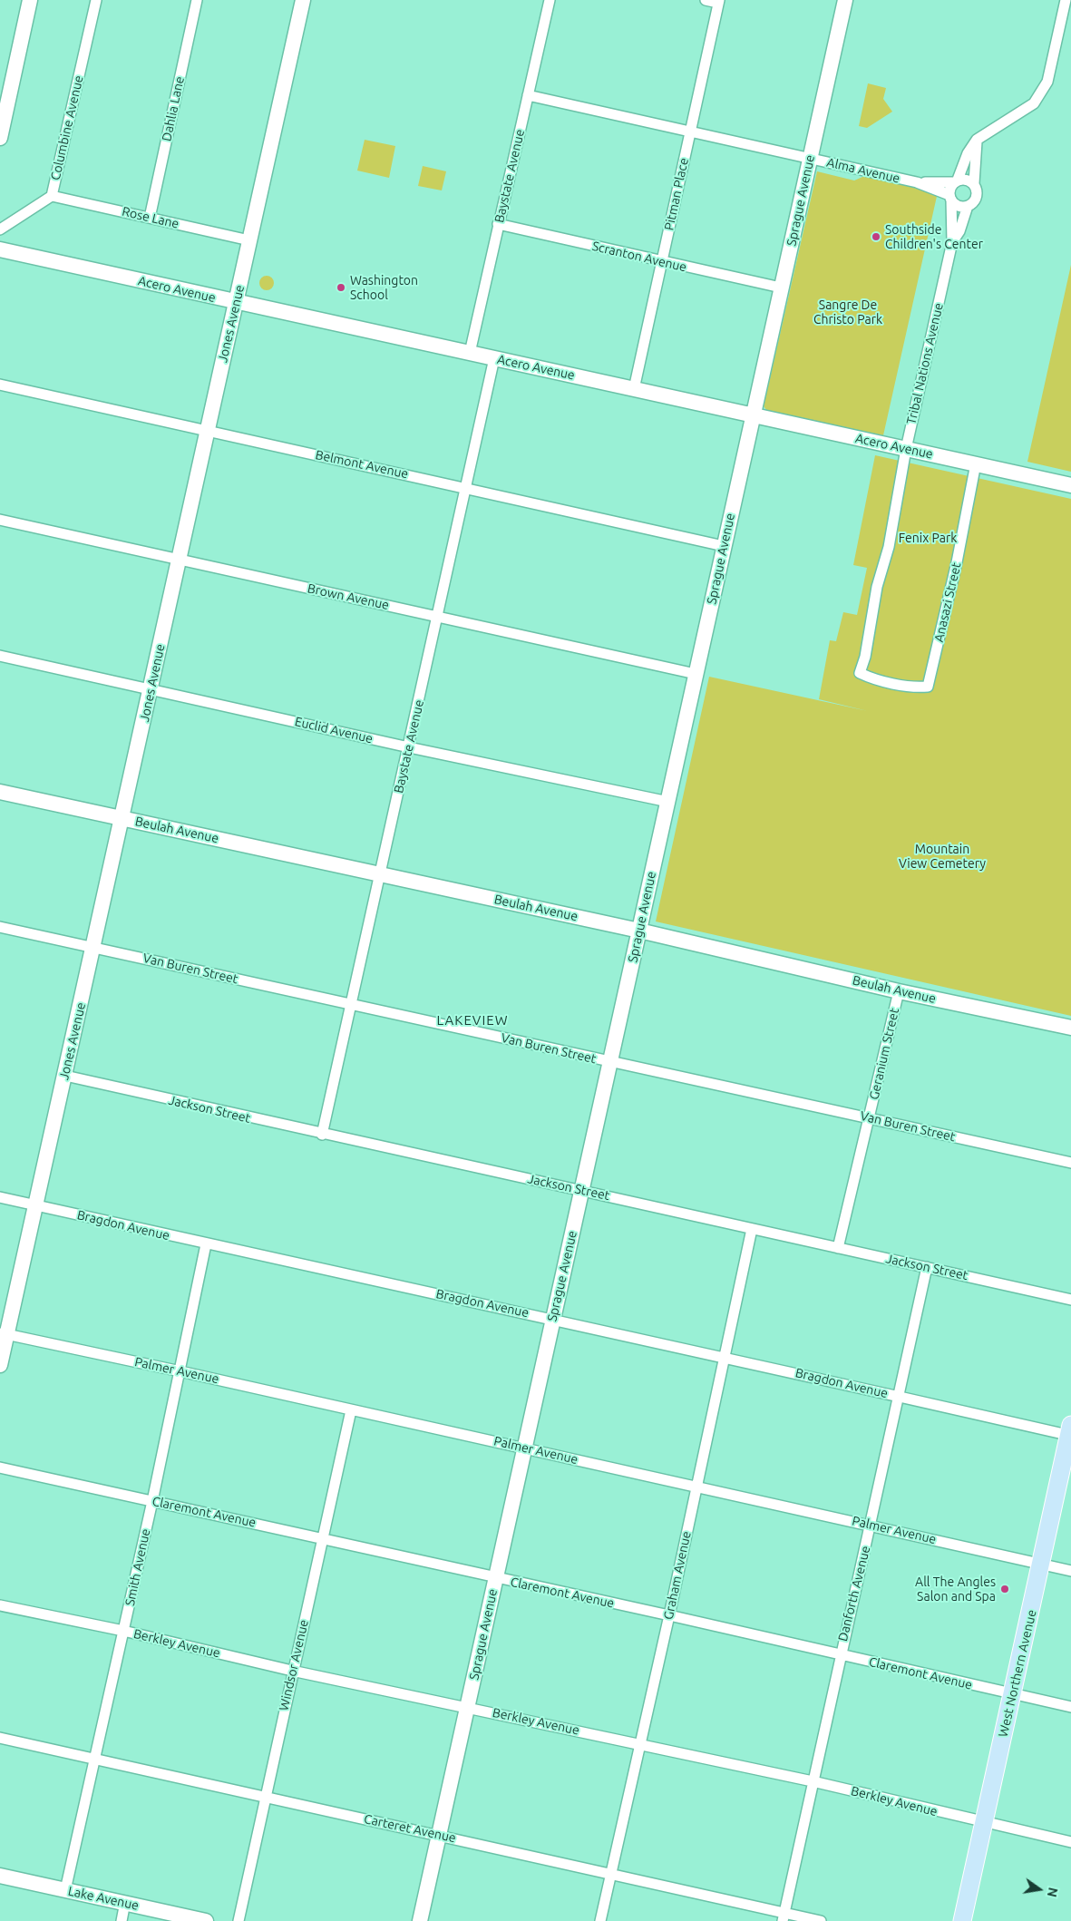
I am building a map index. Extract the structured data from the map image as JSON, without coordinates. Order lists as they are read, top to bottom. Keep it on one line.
{"streets":{"main road":["West Northern Avenue"],"street":["Dahlia Lane","Columbine Avenue","Alma Avenue","Baystate Avenue","Pitman Place","Sprague Avenue","Rose Lane","Scranton Avenue","Acero Avenue","Jones Avenue","Tribal Nations Avenue","Belmont Avenue","Brown Avenue","Anasazi Street","Euclid Avenue","Beulah Avenue","Van Buren Street","Geranium Street","Jackson Street","Bragdon Avenue","Palmer Avenue","Claremont Avenue","Smith Avenue","Graham Avenue","Danforth Avenue","Berkley Avenue","Windsor Avenue","Carteret Avenue","Lake Avenue"]},"crossings":[["Dahlia Lane","Rose Lane"],["Columbine Avenue","Rose Lane"],["Alma Avenue","Baystate Avenue"],["Alma Avenue","Pitman Place"],["Alma Avenue","Sprague Avenue"],["Baystate Avenue","Scranton Avenue"],["Baystate Avenue","Acero Avenue"],["Baystate Avenue","Belmont Avenue"],["Baystate Avenue","Brown Avenue"],["Baystate Avenue","Euclid Avenue"],["Baystate Avenue","Beulah Avenue"],["Baystate Avenue","Van Buren Street"],["Baystate Avenue","Jackson Street"],["Pitman Place","Scranton Avenue"],["Pitman Place","Acero Avenue"],["Sprague Avenue","Scranton Avenue"],["Sprague Avenue","Acero Avenue"],["Sprague Avenue","Belmont Avenue"],["Sprague Avenue","Brown Avenue"],["Sprague Avenue","Euclid Avenue"],["Sprague Avenue","Beulah Avenue"],["Sprague Avenue","Van Buren Street"],["Sprague Avenue","Jackson Street"],["Sprague Avenue","Bragdon Avenue"],["Sprague Avenue","Palmer Avenue"],["Sprague Avenue","Claremont Avenue"],["Sprague Avenue","Berkley Avenue"],["Sprague Avenue","Carteret Avenue"],["Rose Lane","Jones Avenue"],["Acero Avenue","Jones Avenue"],["Acero Avenue","Tribal Nations Avenue"],["Acero Avenue","Anasazi Street"],["Jones Avenue","Belmont Avenue"],["Jones Avenue","Brown Avenue"],["Jones Avenue","Euclid Avenue"],["Jones Avenue","Beulah Avenue"],["Jones Avenue","Van Buren Street"],["Jones Avenue","Jackson Street"],["Jones Avenue","Bragdon Avenue"],["Jones Avenue","Palmer Avenue"],["Tribal Nations Avenue","Anasazi Street"],["Beulah Avenue","Geranium Street"],["Van Buren Street","Geranium Street"],["Geranium Street","Jackson Street"],["Jackson Street","Graham Avenue"],["Jackson Street","Danforth Avenue"],["Bragdon Avenue","Smith Avenue"],["Bragdon Avenue","Graham Avenue"],["Bragdon Avenue","Danforth Avenue"],["Bragdon Avenue","West Northern Avenue"],["Palmer Avenue","Smith Avenue"],["Palmer Avenue","Graham Avenue"],["Palmer Avenue","Danforth Avenue"],["Palmer Avenue","Windsor Avenue"],["Palmer Avenue","West Northern Avenue"],["Claremont Avenue","Smith Avenue"],["Claremont Avenue","Graham Avenue"],["Claremont Avenue","Danforth Avenue"],["Claremont Avenue","Windsor Avenue"],["Claremont Avenue","West Northern Avenue"],["Smith Avenue","Berkley Avenue"],["Smith Avenue","Carteret Avenue"],["Smith Avenue","Lake Avenue"],["Graham Avenue","Berkley Avenue"],["Graham Avenue","Carteret Avenue"],["Danforth Avenue","Berkley Avenue"],["Danforth Avenue","Carteret Avenue"],["Berkley Avenue","Windsor Avenue"],["Berkley Avenue","West Northern Avenue"],["Windsor Avenue","Carteret Avenue"]],"districts":["LAKEVIEW"],"parks":["Sangre De Christo Park","Fenix Park","Mountain View Cemetery"],"places":["Southside Children's Center","Washington School","All The Angles Salon and Spa"],"north":"right"}
